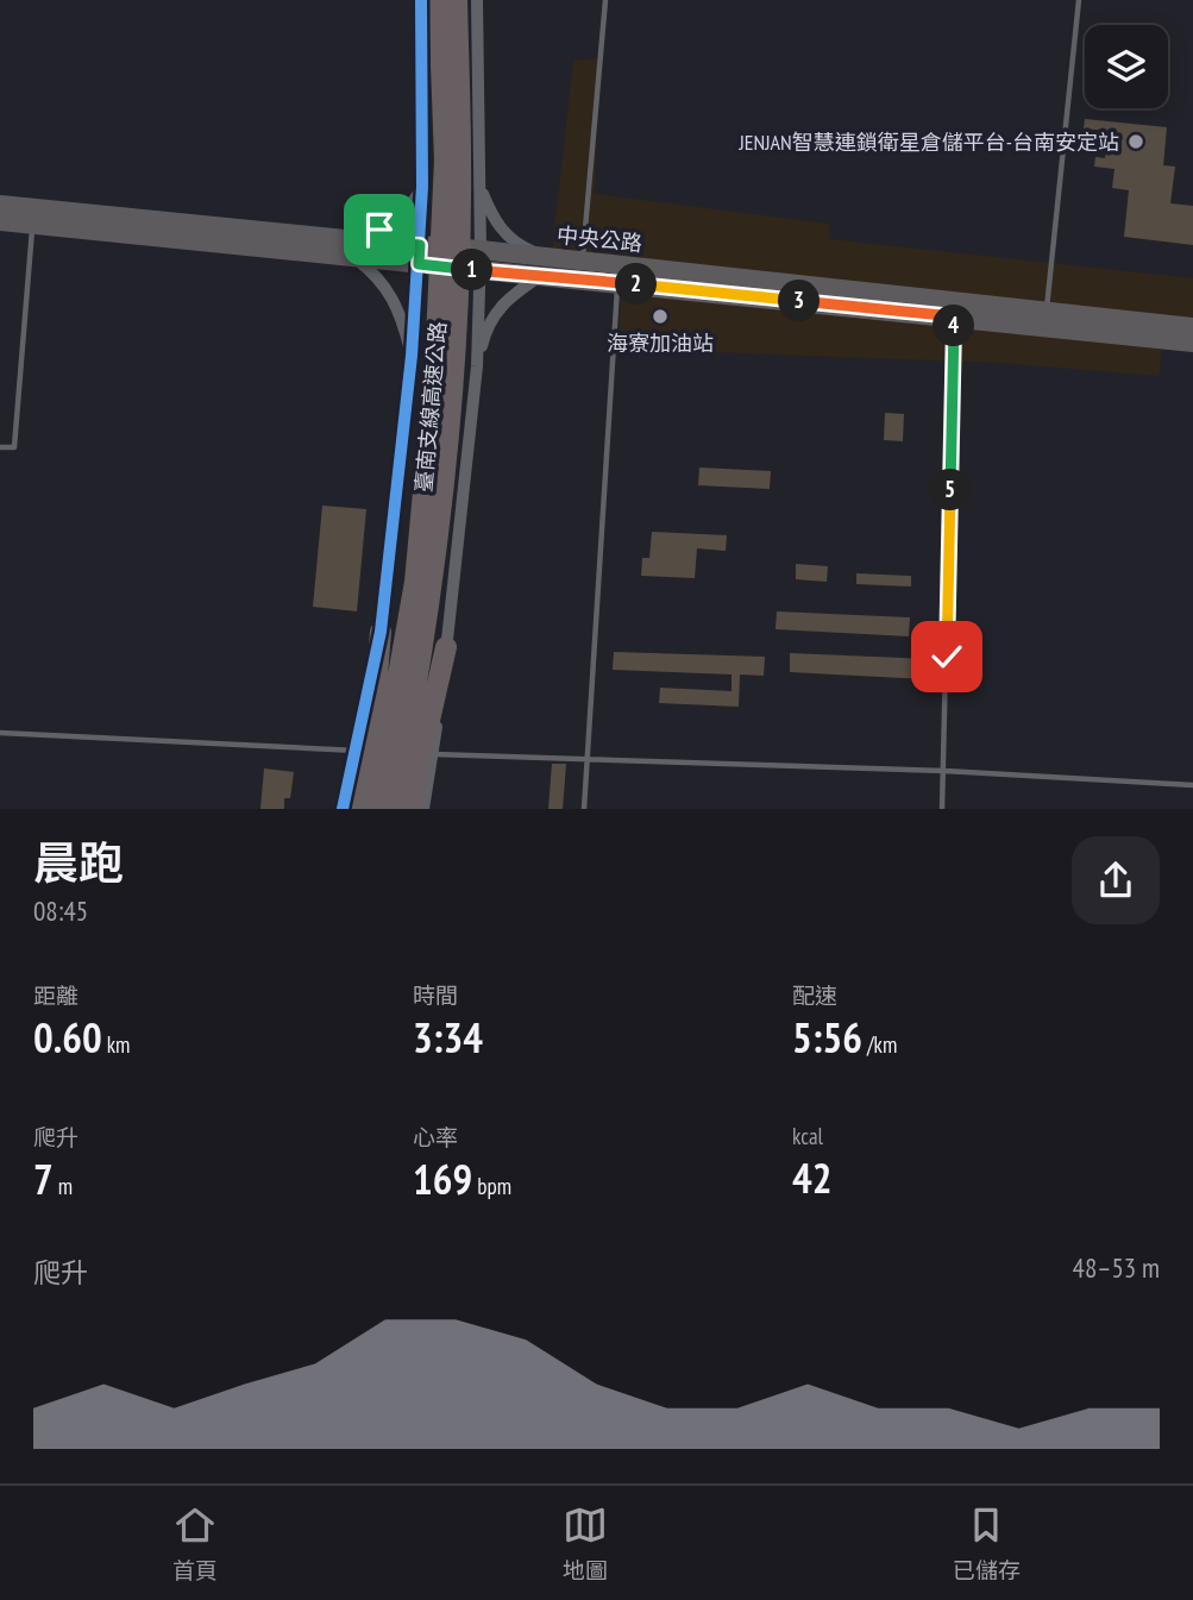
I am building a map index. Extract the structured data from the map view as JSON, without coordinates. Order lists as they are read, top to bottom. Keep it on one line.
{"streets":{"highway":["臺南支線高速公路"],"main road":["中央公路"]},"places":["JENJAN智慧連鎖衛星倉儲平台-台南安定站","海寮加油站"],"page":{"pins":["1","2","3","4","5"],"heading":["晨跑","08:45"],"stats":[["距離","0.60 km"],["時間","3:34"],["配速","5:56 /km"],["爬升","7 m"],["心率","169 bpm"],["kcal","42"]],"chart":["爬升","48–53 m"],"tabs":["首頁","地圖","已儲存"]}}
